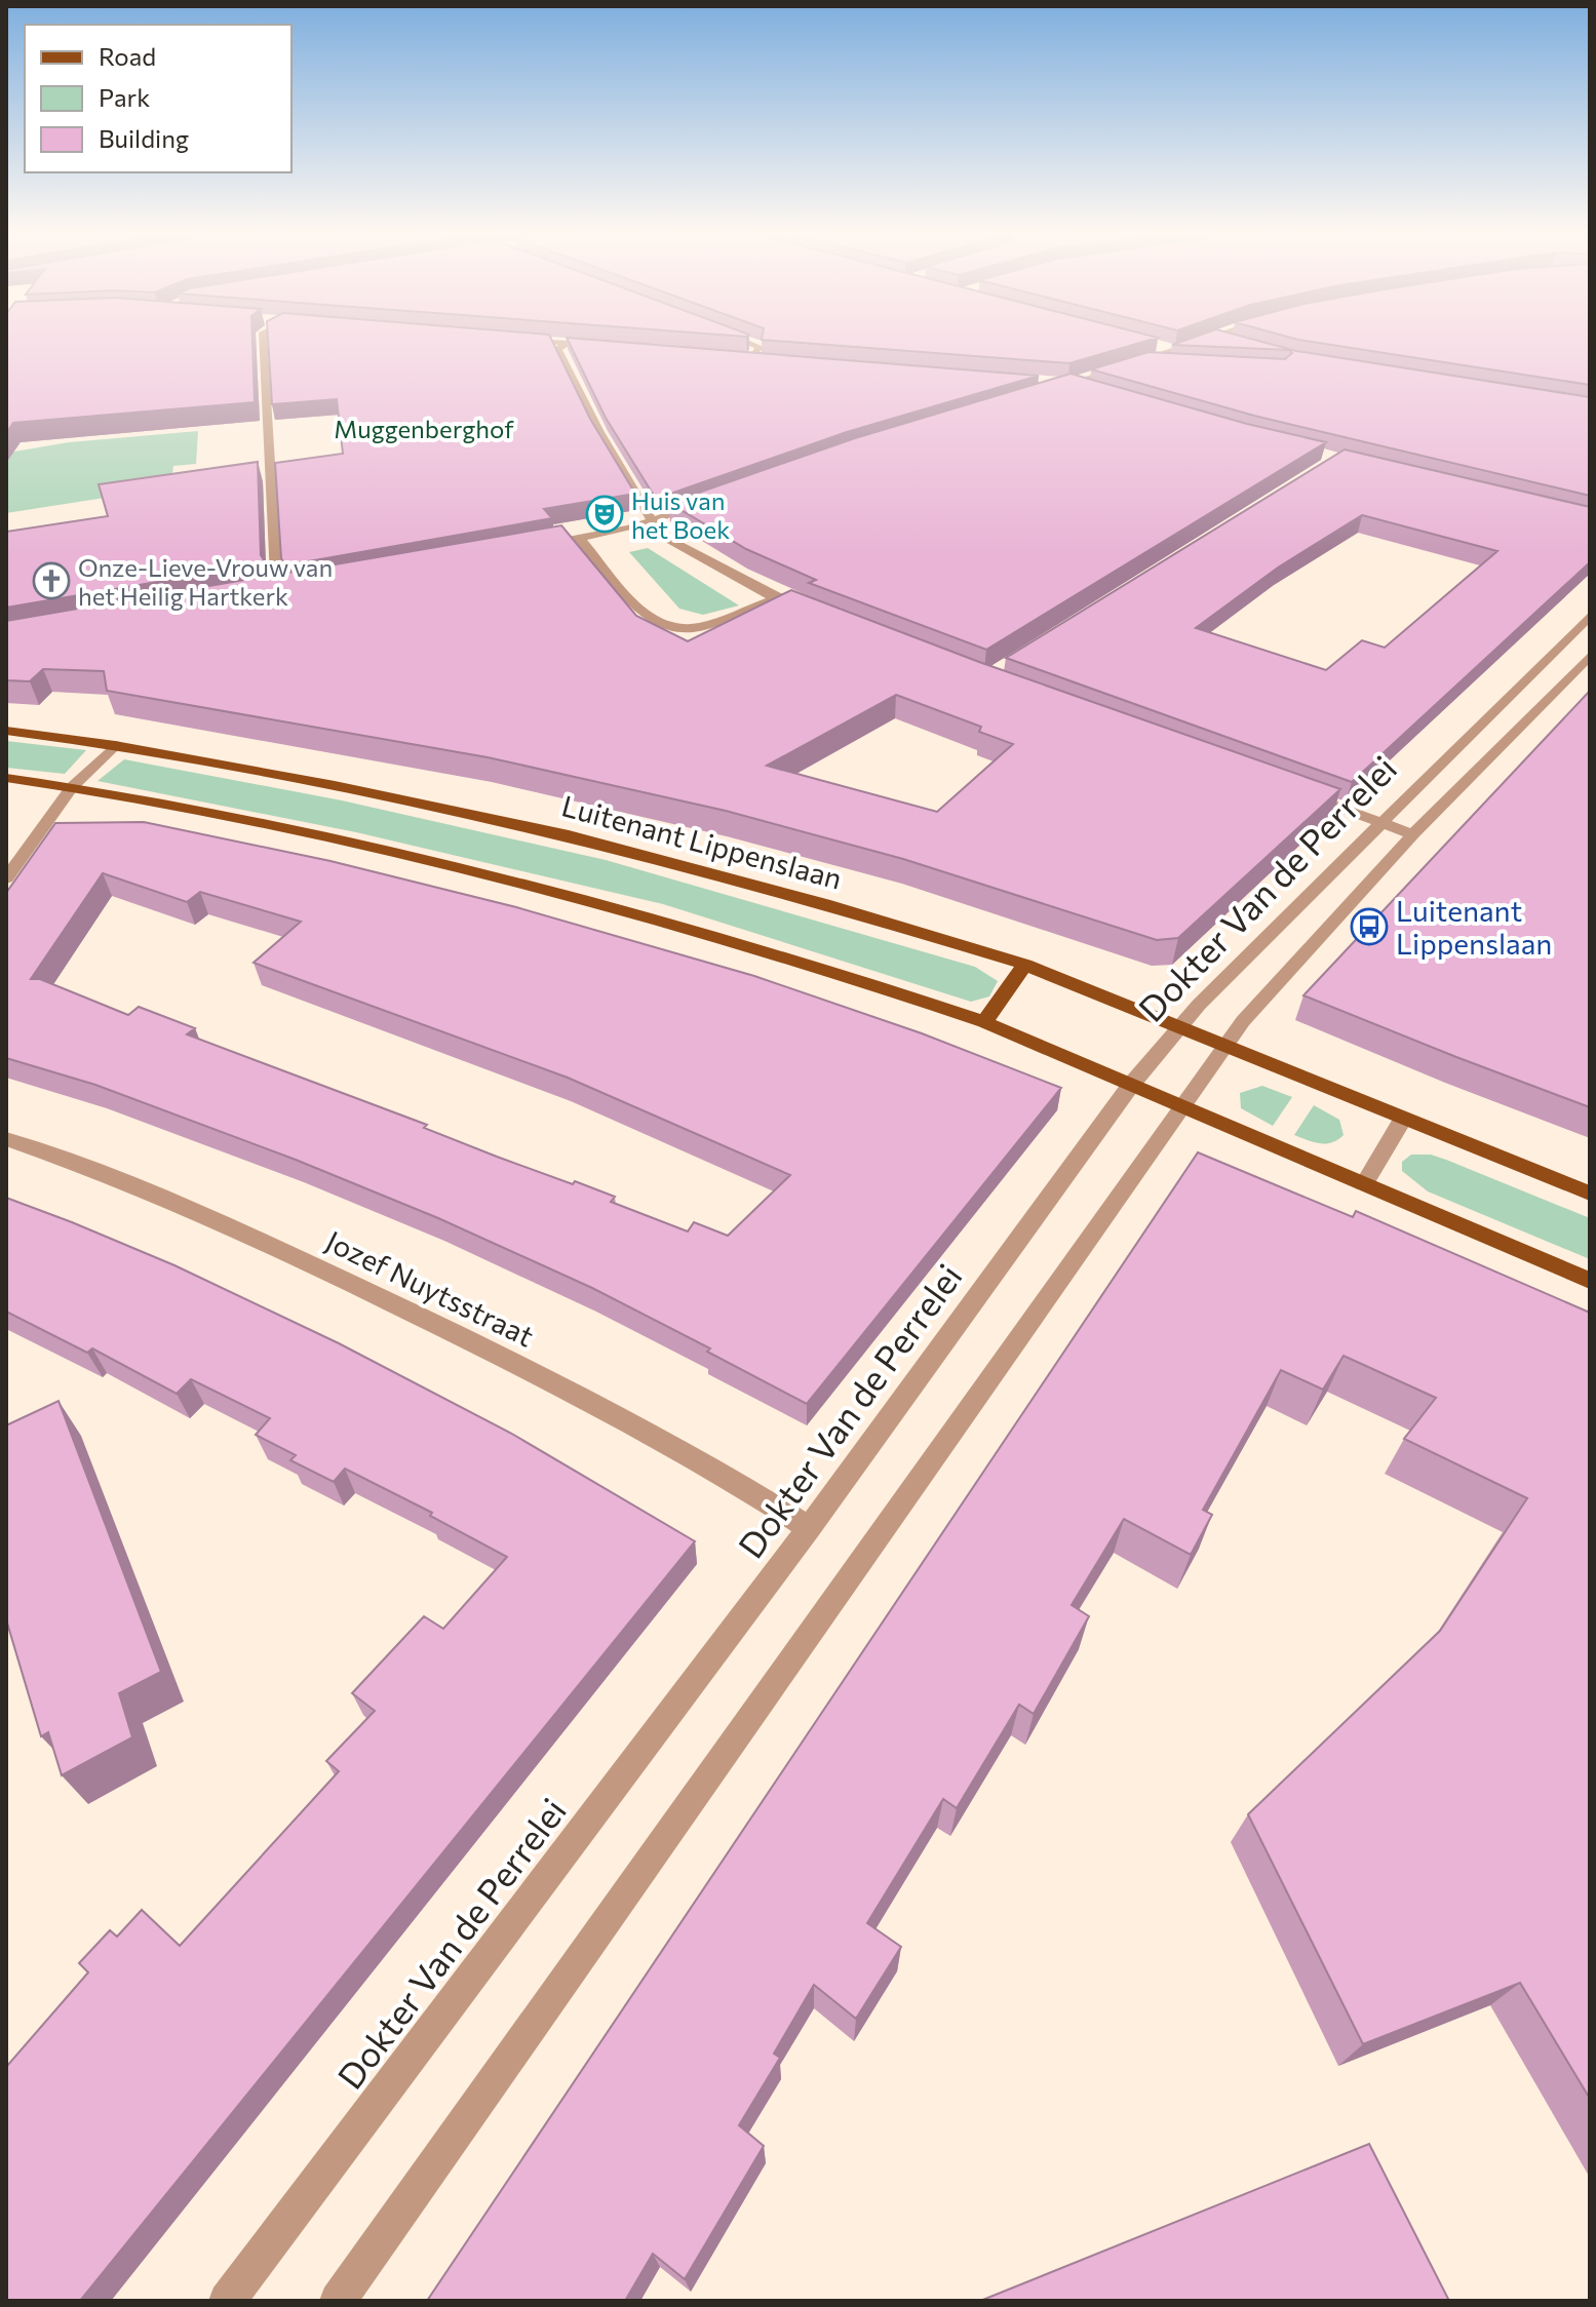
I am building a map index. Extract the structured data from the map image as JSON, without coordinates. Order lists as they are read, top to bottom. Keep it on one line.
{"streets":{"main road":["Luitenant Lippenslaan"],"street":["Dokter Van de Perrelei","Jozef Nuytsstraat"]},"crossings":[["Luitenant Lippenslaan","Dokter Van de Perrelei"],["Dokter Van de Perrelei","Jozef Nuytsstraat"]],"parks":["Muggenberghof"],"places":{"theatre":["Huis van het Boek"],"church":["Onze-Lieve-Vrouw van het Heilig Hartkerk"],"bus stop":["Luitenant Lippenslaan"]},"legend":["Road","Park","Building"]}
